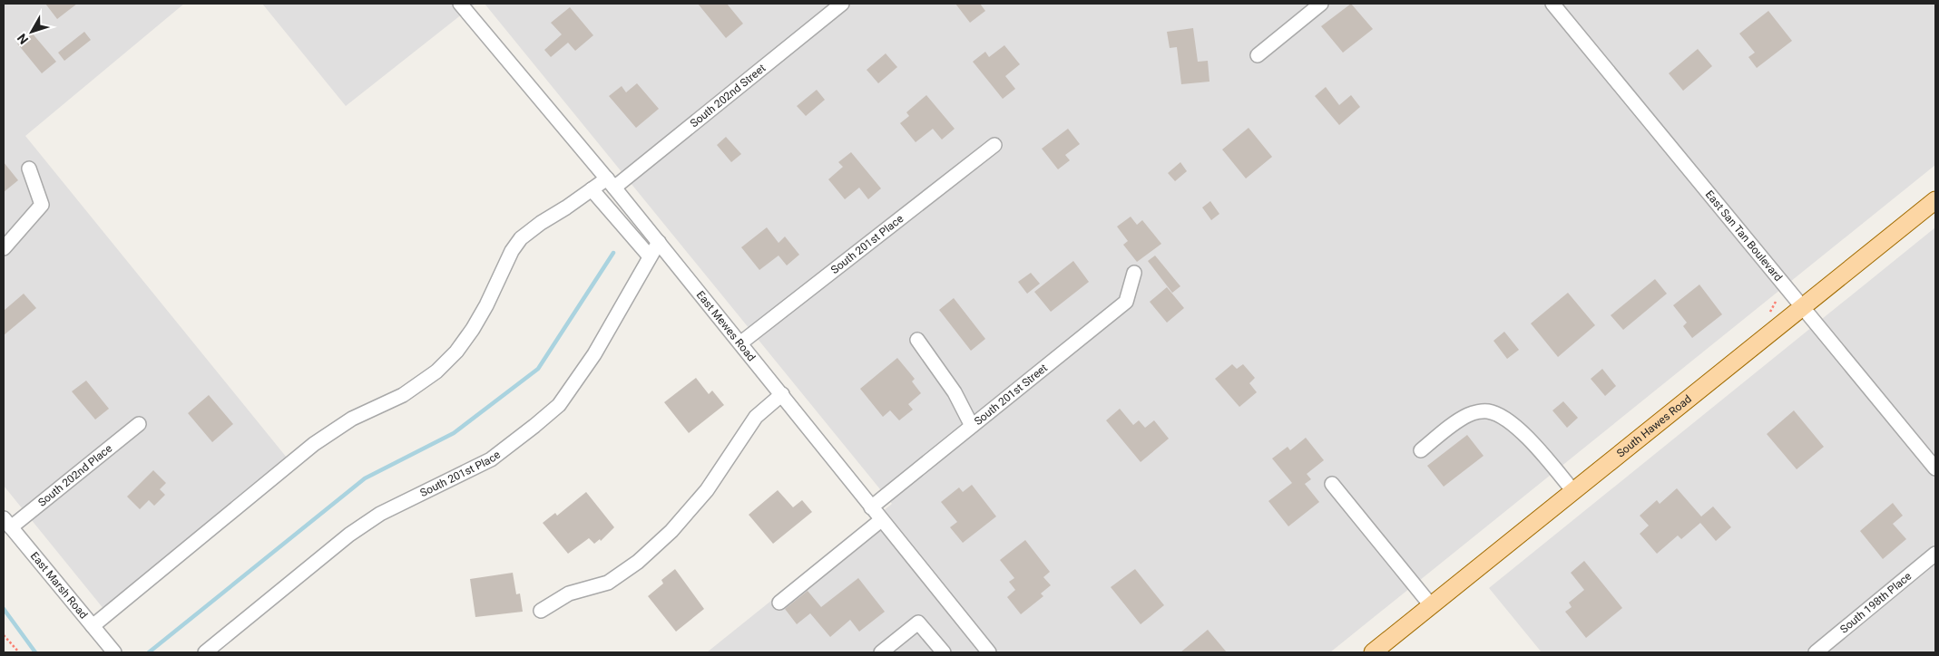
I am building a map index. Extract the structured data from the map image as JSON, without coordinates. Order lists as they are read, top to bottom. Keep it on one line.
{"streets":{"main road":["South Hawes Road"],"street":["South 202nd Street","East San Tan Boulevard","South 201st Place","East Mewes Road","South 201st Street","South 202nd Place","East Marsh Road","South 198th Place"]},"crossings":[["South 202nd Street","East Mewes Road"],["South 202nd Street","East Marsh Road"],["East San Tan Boulevard","South Hawes Road"],["South 201st Place","East Mewes Road"],["East Mewes Road","South 201st Street"],["South 202nd Place","East Marsh Road"]],"north":"bottom left"}
